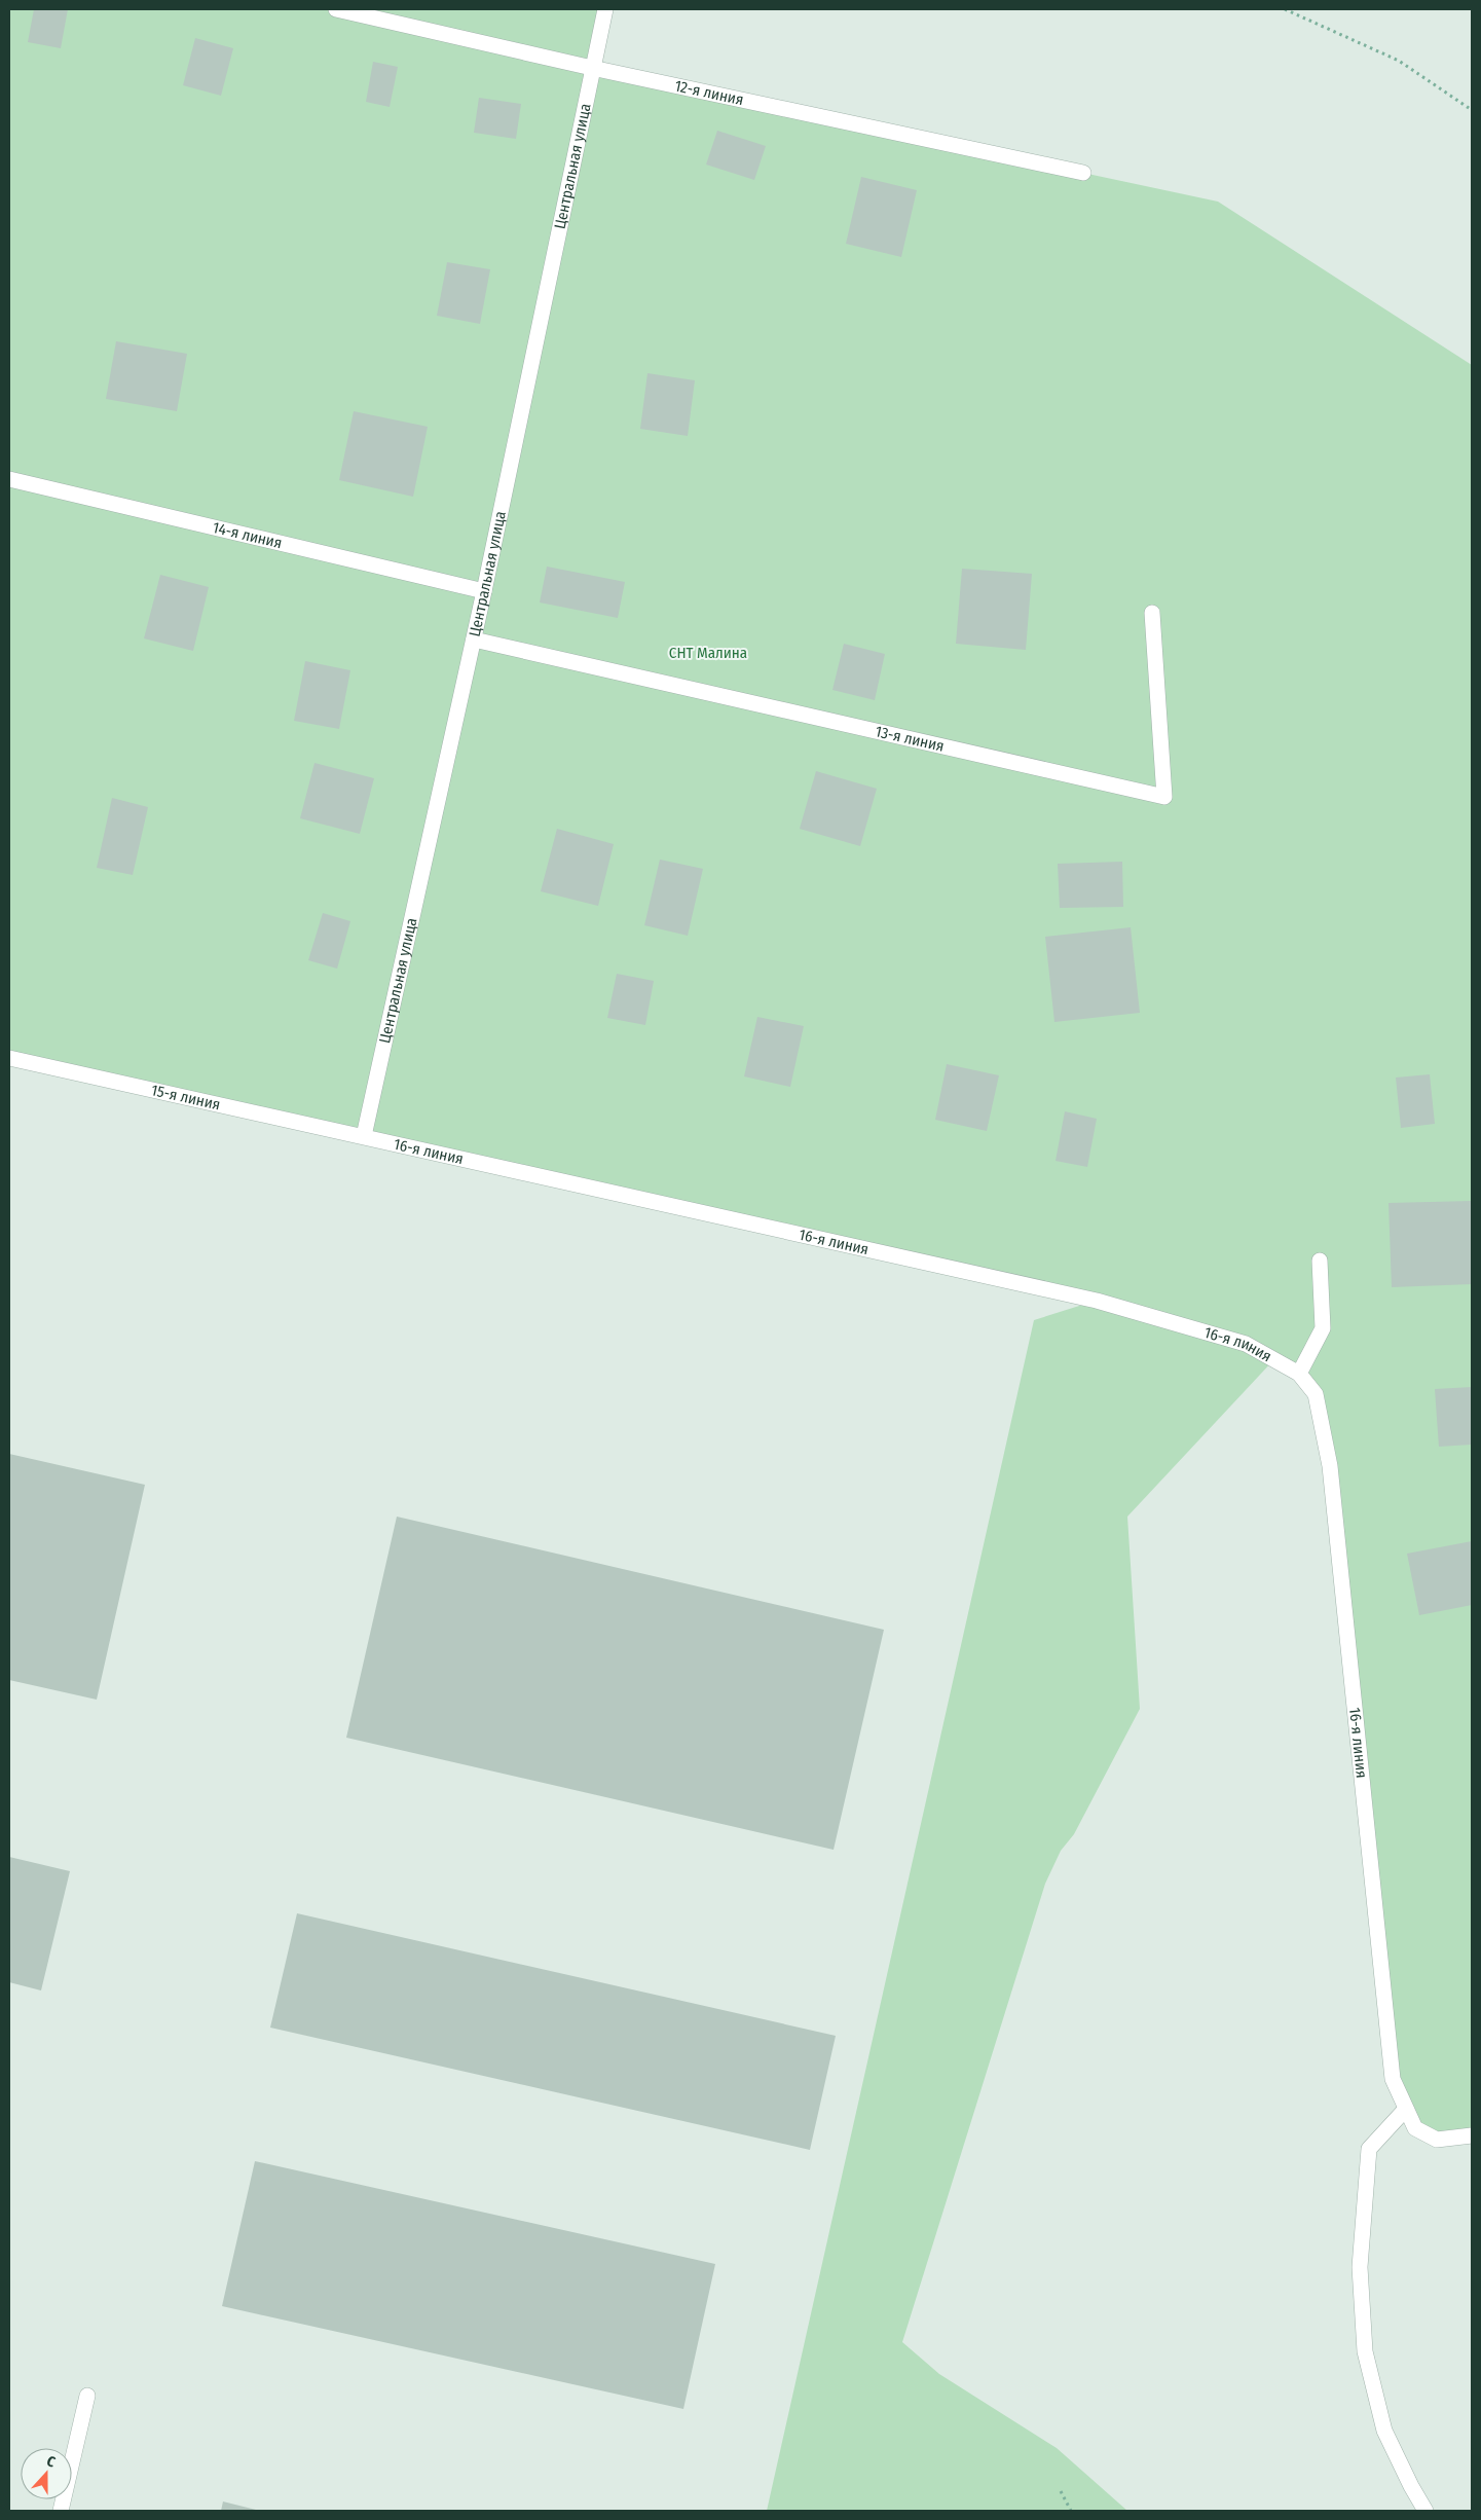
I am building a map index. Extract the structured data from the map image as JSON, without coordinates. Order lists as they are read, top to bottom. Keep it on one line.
{"streets":{"street":["12-я линия","Центральная улица","14-я линия","13-я линия","15-я линия","16-я линия"]},"crossings":[["12-я линия","Центральная улица"],["Центральная улица","14-я линия"],["Центральная улица","13-я линия"],["Центральная улица","15-я линия"],["Центральная улица","16-я линия"],["15-я линия","16-я линия"]],"parks":["СНТ Малина"],"north":"top"}
